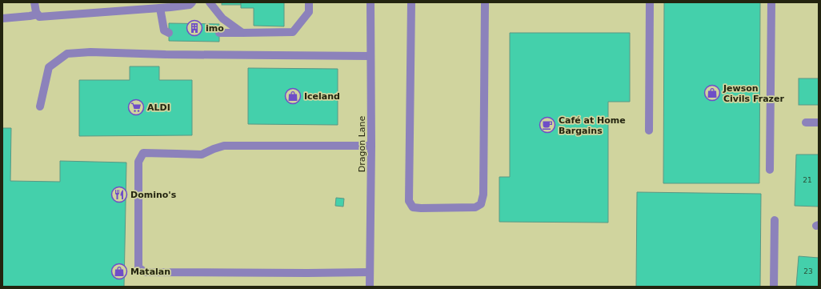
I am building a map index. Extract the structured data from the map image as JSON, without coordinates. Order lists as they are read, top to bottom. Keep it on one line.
{"streets":{"street":["Dragon Lane"]},"places":{"building":["imo"],"shop":["Jewson Civils Frazer","Iceland","Matalan"],"supermarket":["ALDI"],"cafe":["Café at Home Bargains"],"restaurant":["Domino's"]},"house_numbers":["21","23"]}
